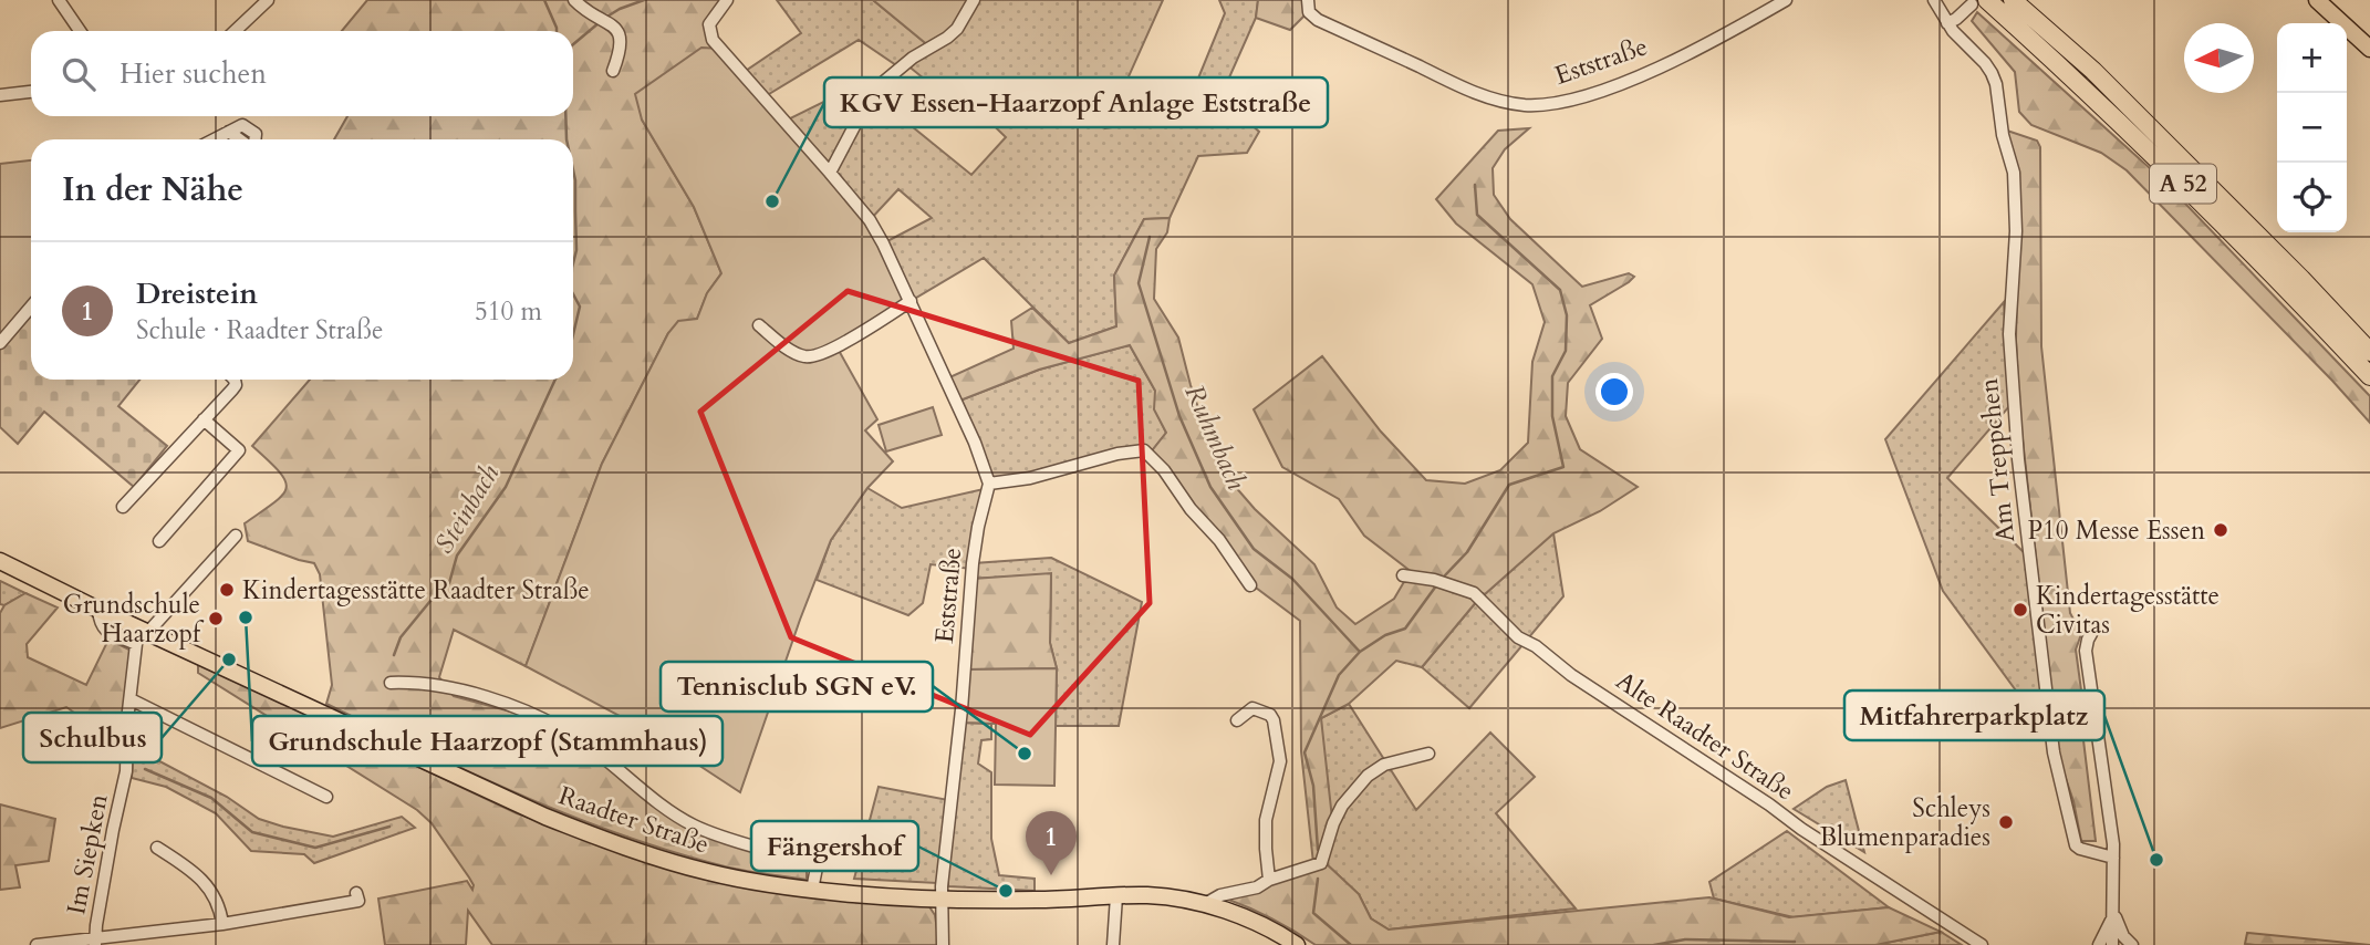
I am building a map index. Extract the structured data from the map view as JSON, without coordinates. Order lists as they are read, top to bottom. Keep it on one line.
{"streets":{"highway":["A 52"],"main road":["Raadter Straße"],"street":["Eststraße","Am Treppchen","Alte Raadter Straße","Im Siepken"]},"crossings":[["Eststraße","Raadter Straße"],["Raadter Straße","Im Siepken"]],"water":["Ruhmbach","Steinbach"],"places":["KGV Essen-Haarzopf Anlage Eststraße","P10 Messe Essen","Kindertagesstätte Raadter Straße","Kindertagesstätte Civitas","Grundschule Haarzopf (Stammhaus)","Grundschule Haarzopf","Schulbus","Tennisclub SGN eV.","Schleys Blumenparadies","Mitfahrerparkplatz","Fängershof"],"north":"left","page":{"map_buttons":["+","−"],"search":"Hier suchen","heading":"In der Nähe","list":[{"mark":"1","name":"Dreistein","note":"Schule · Raadter Straße","value":"510 m"}],"pins":"1"}}
